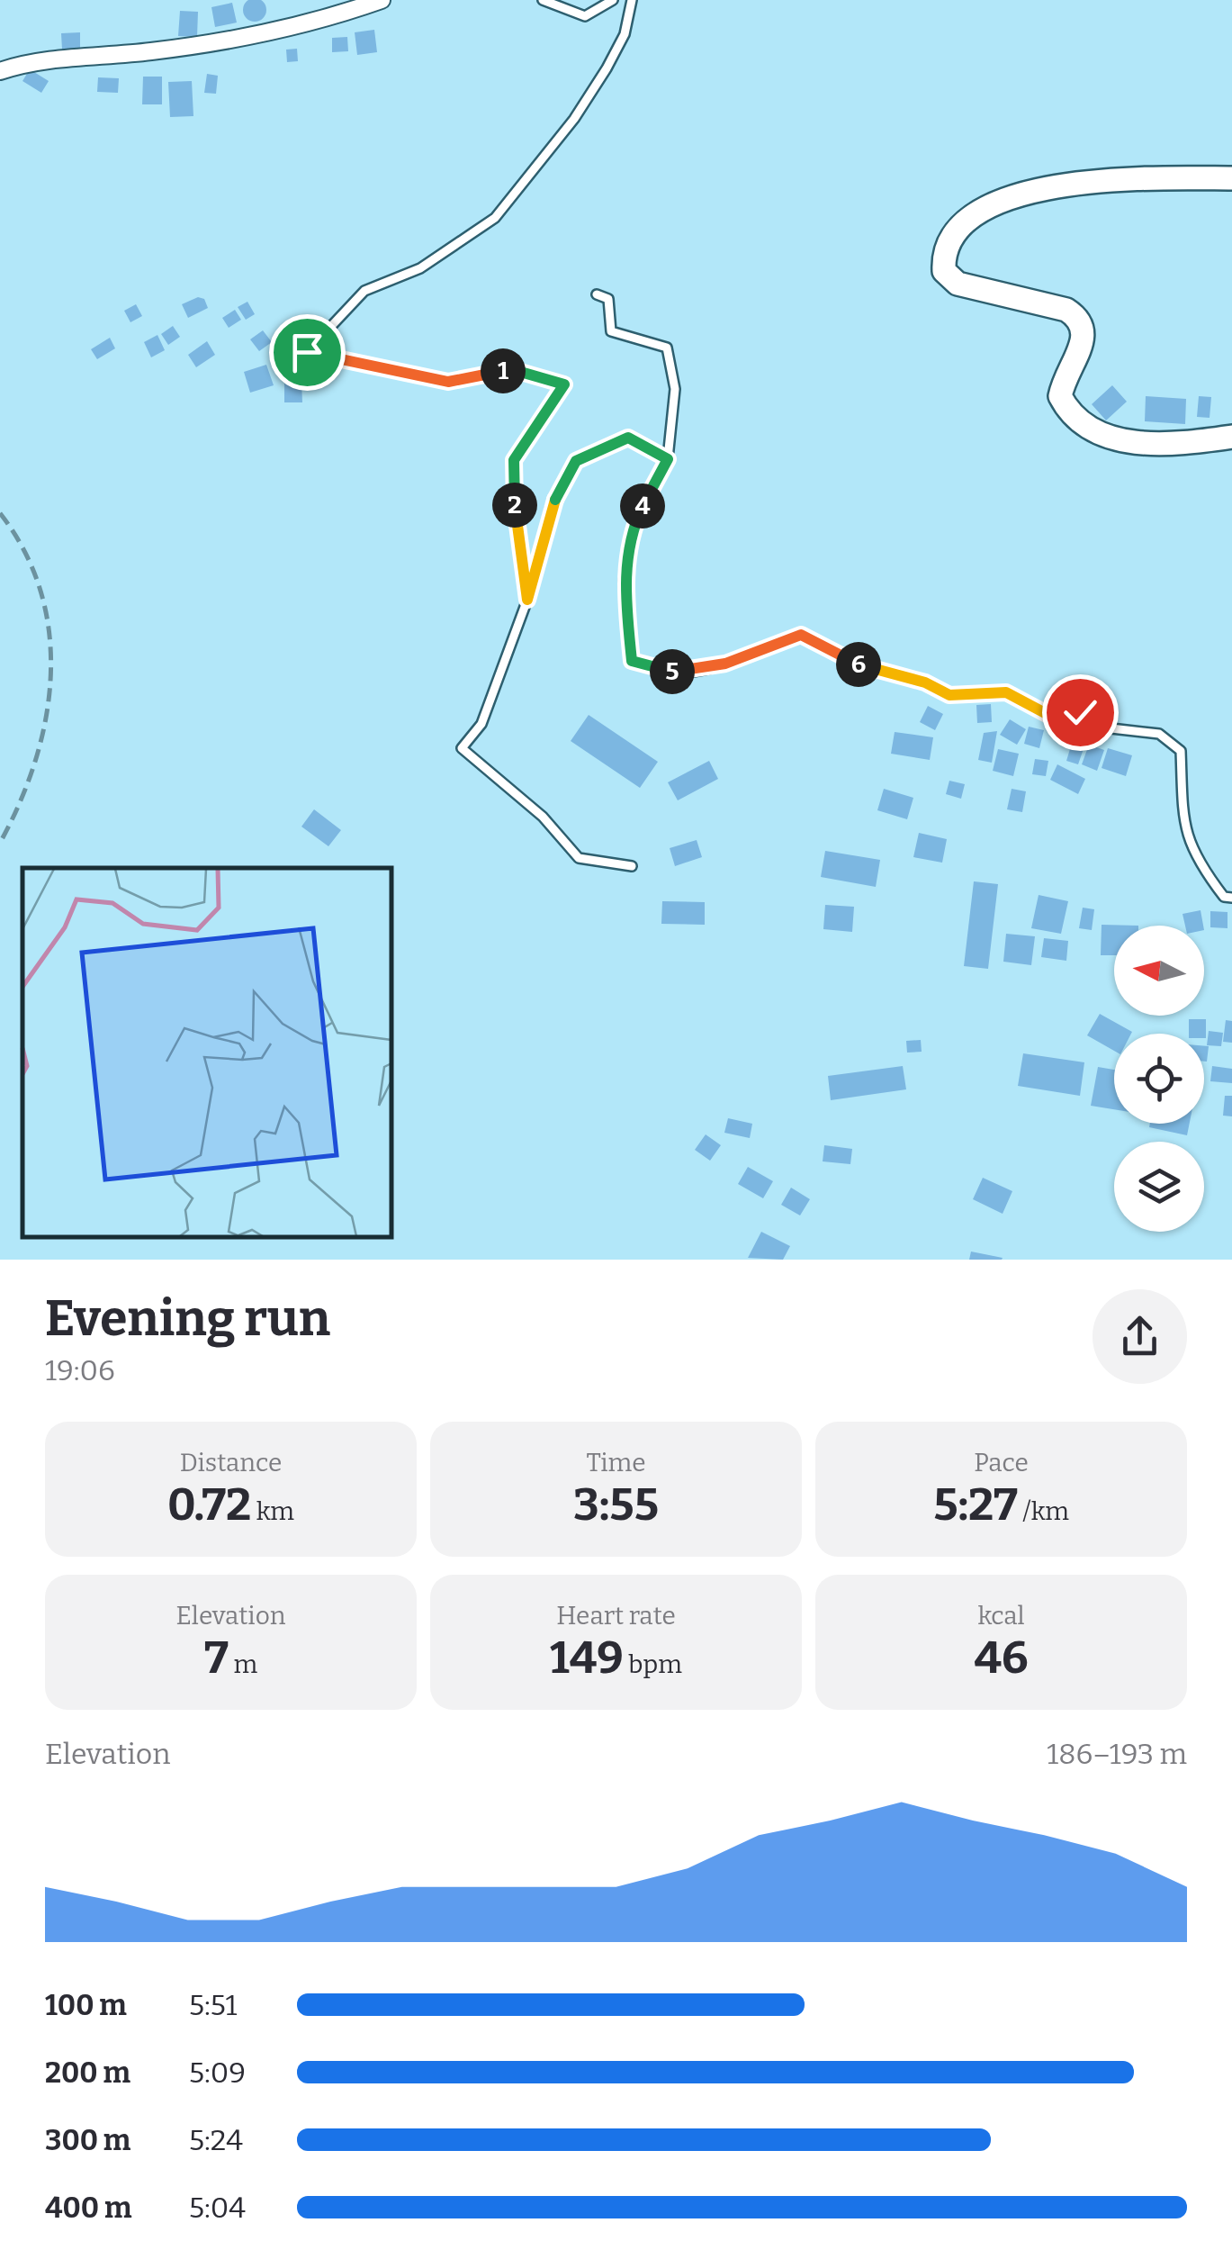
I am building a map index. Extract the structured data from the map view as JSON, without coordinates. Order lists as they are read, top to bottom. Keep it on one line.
{"north":"left","page":{"pins":["1","2","4","6","5"],"heading":["Evening run","19:06"],"stats":[["Distance","0.72 km"],["Time","3:55"],["Pace","5:27 /km"],["Elevation","7 m"],["Heart rate","149 bpm"],["kcal","46"]],"chart":["Elevation","186–193 m"],"list":[{"name":"100 m","note":"5:51"},{"name":"200 m","note":"5:09"},{"name":"300 m","note":"5:24"},{"name":"400 m","note":"5:04"}]}}
